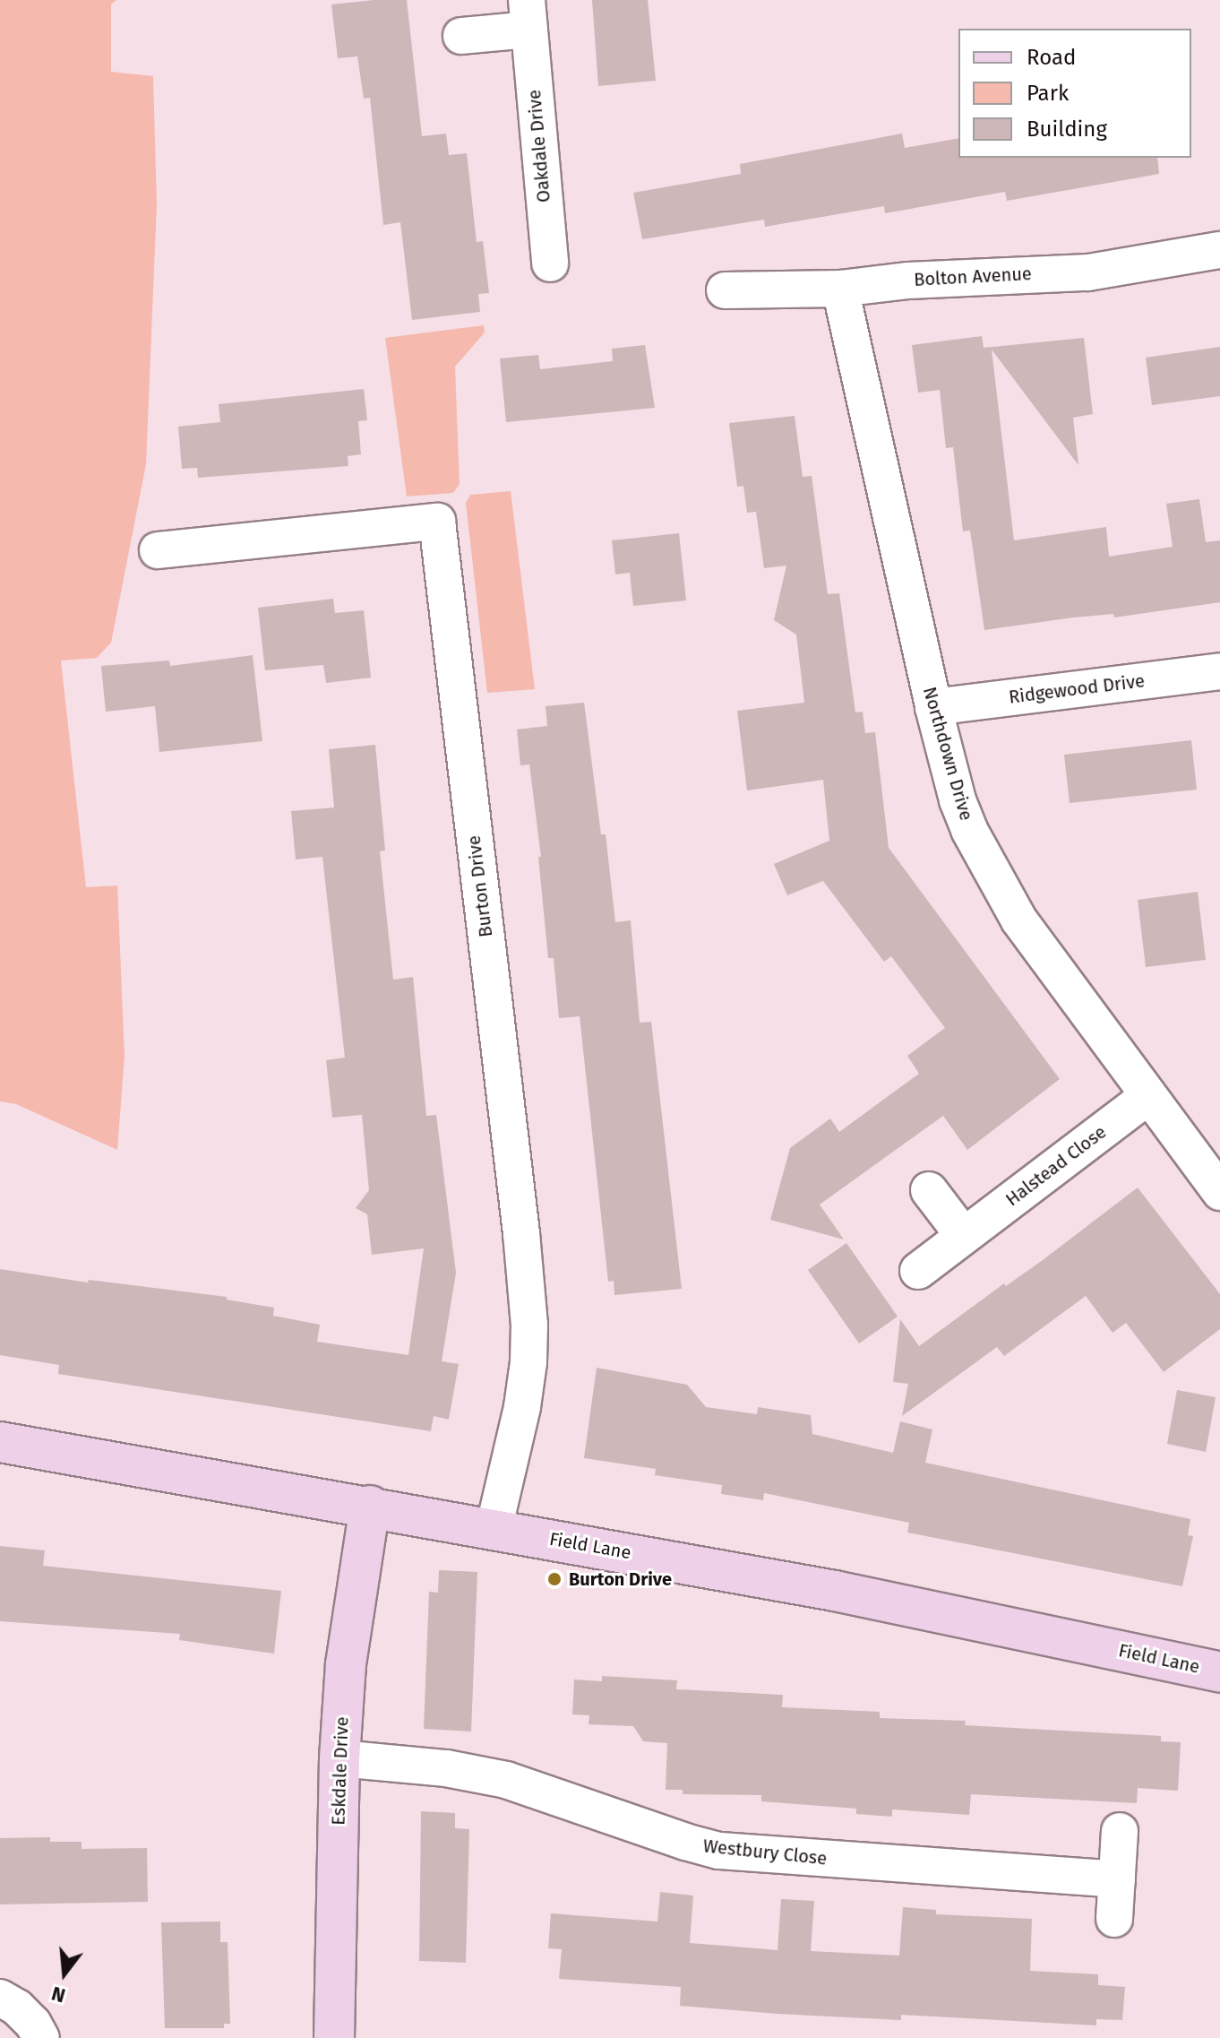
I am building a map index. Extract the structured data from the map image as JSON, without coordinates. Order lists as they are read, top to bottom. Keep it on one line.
{"streets":{"street":["Oakdale Drive","Bolton Avenue","Ridgewood Drive","Northdown Drive","Burton Drive","Halstead Close","Field Lane","Eskdale Drive","Westbury Close"]},"crossings":[["Bolton Avenue","Northdown Drive"],["Ridgewood Drive","Northdown Drive"],["Northdown Drive","Halstead Close"],["Burton Drive","Field Lane"],["Field Lane","Eskdale Drive"],["Eskdale Drive","Westbury Close"]],"places":["Burton Drive"],"legend":["Road","Park","Building"],"north":"bottom"}
